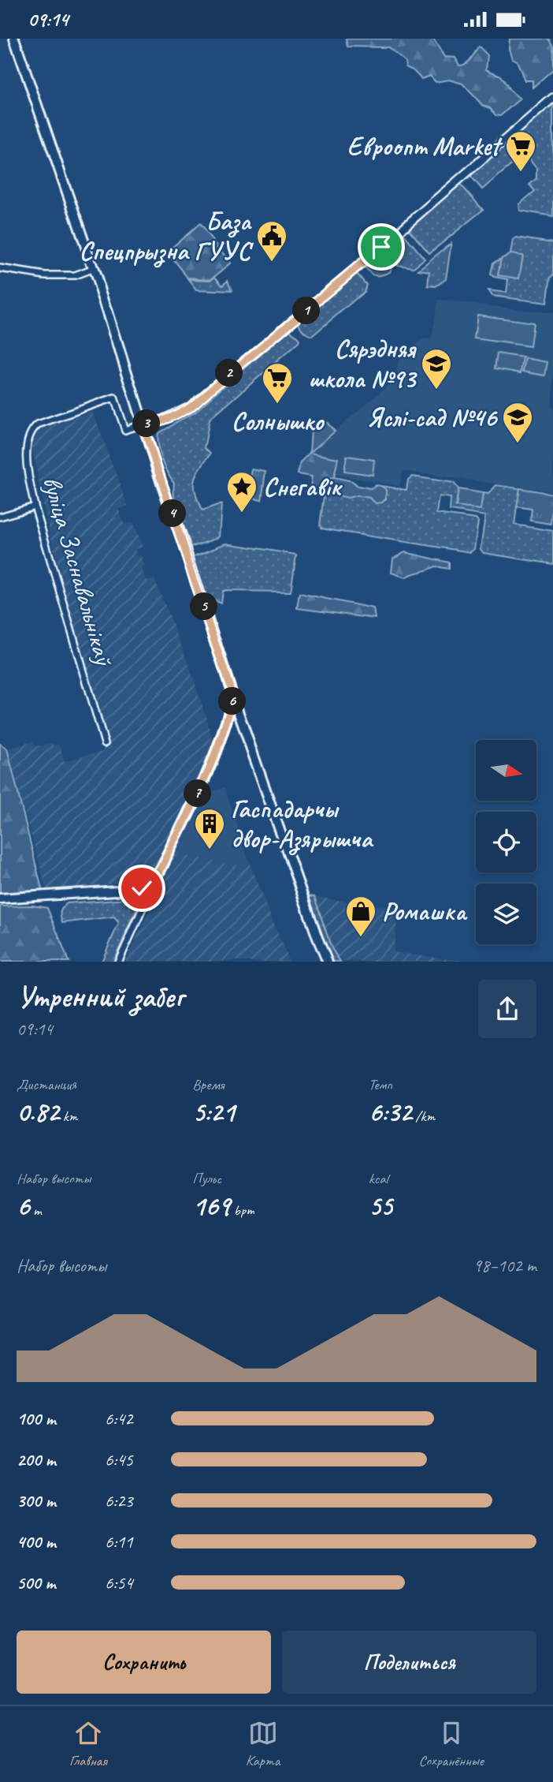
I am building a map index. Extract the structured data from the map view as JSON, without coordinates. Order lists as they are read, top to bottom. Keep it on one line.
{"streets":{"street":["вуліца Заснавальнікаў"]},"places":{"supermarket":["Евроопт Market","Солнышко"],"public building":["База Спецпрызна ГУУС"],"school or university":["Сярэдняя школа №93","Яслі-сад №46"],"place":["Снегавік"],"building":["Гаспадарчы двор-Азярышча"],"shop":["Ромашка"]},"north":"right","page":{"status":"09:14","pins":["1","2","3","4","5","6","7"],"heading":["Утренний забег","09:14"],"stats":[["Дистанция","0.82 km"],["Время","5:21"],["Темп","6:32 /km"],["Набор высоты","6 m"],["Пульс","169 bpm"],["kcal","55"]],"chart":["Набор высоты","98–102 m"],"list":[{"name":"100 m","note":"6:42"},{"name":"200 m","note":"6:45"},{"name":"300 m","note":"6:23"},{"name":"400 m","note":"6:11"},{"name":"500 m","note":"6:54"}],"buttons":["Сохранить","Поделиться"],"tabs":["Главная","Карта","Сохранённые"]}}
